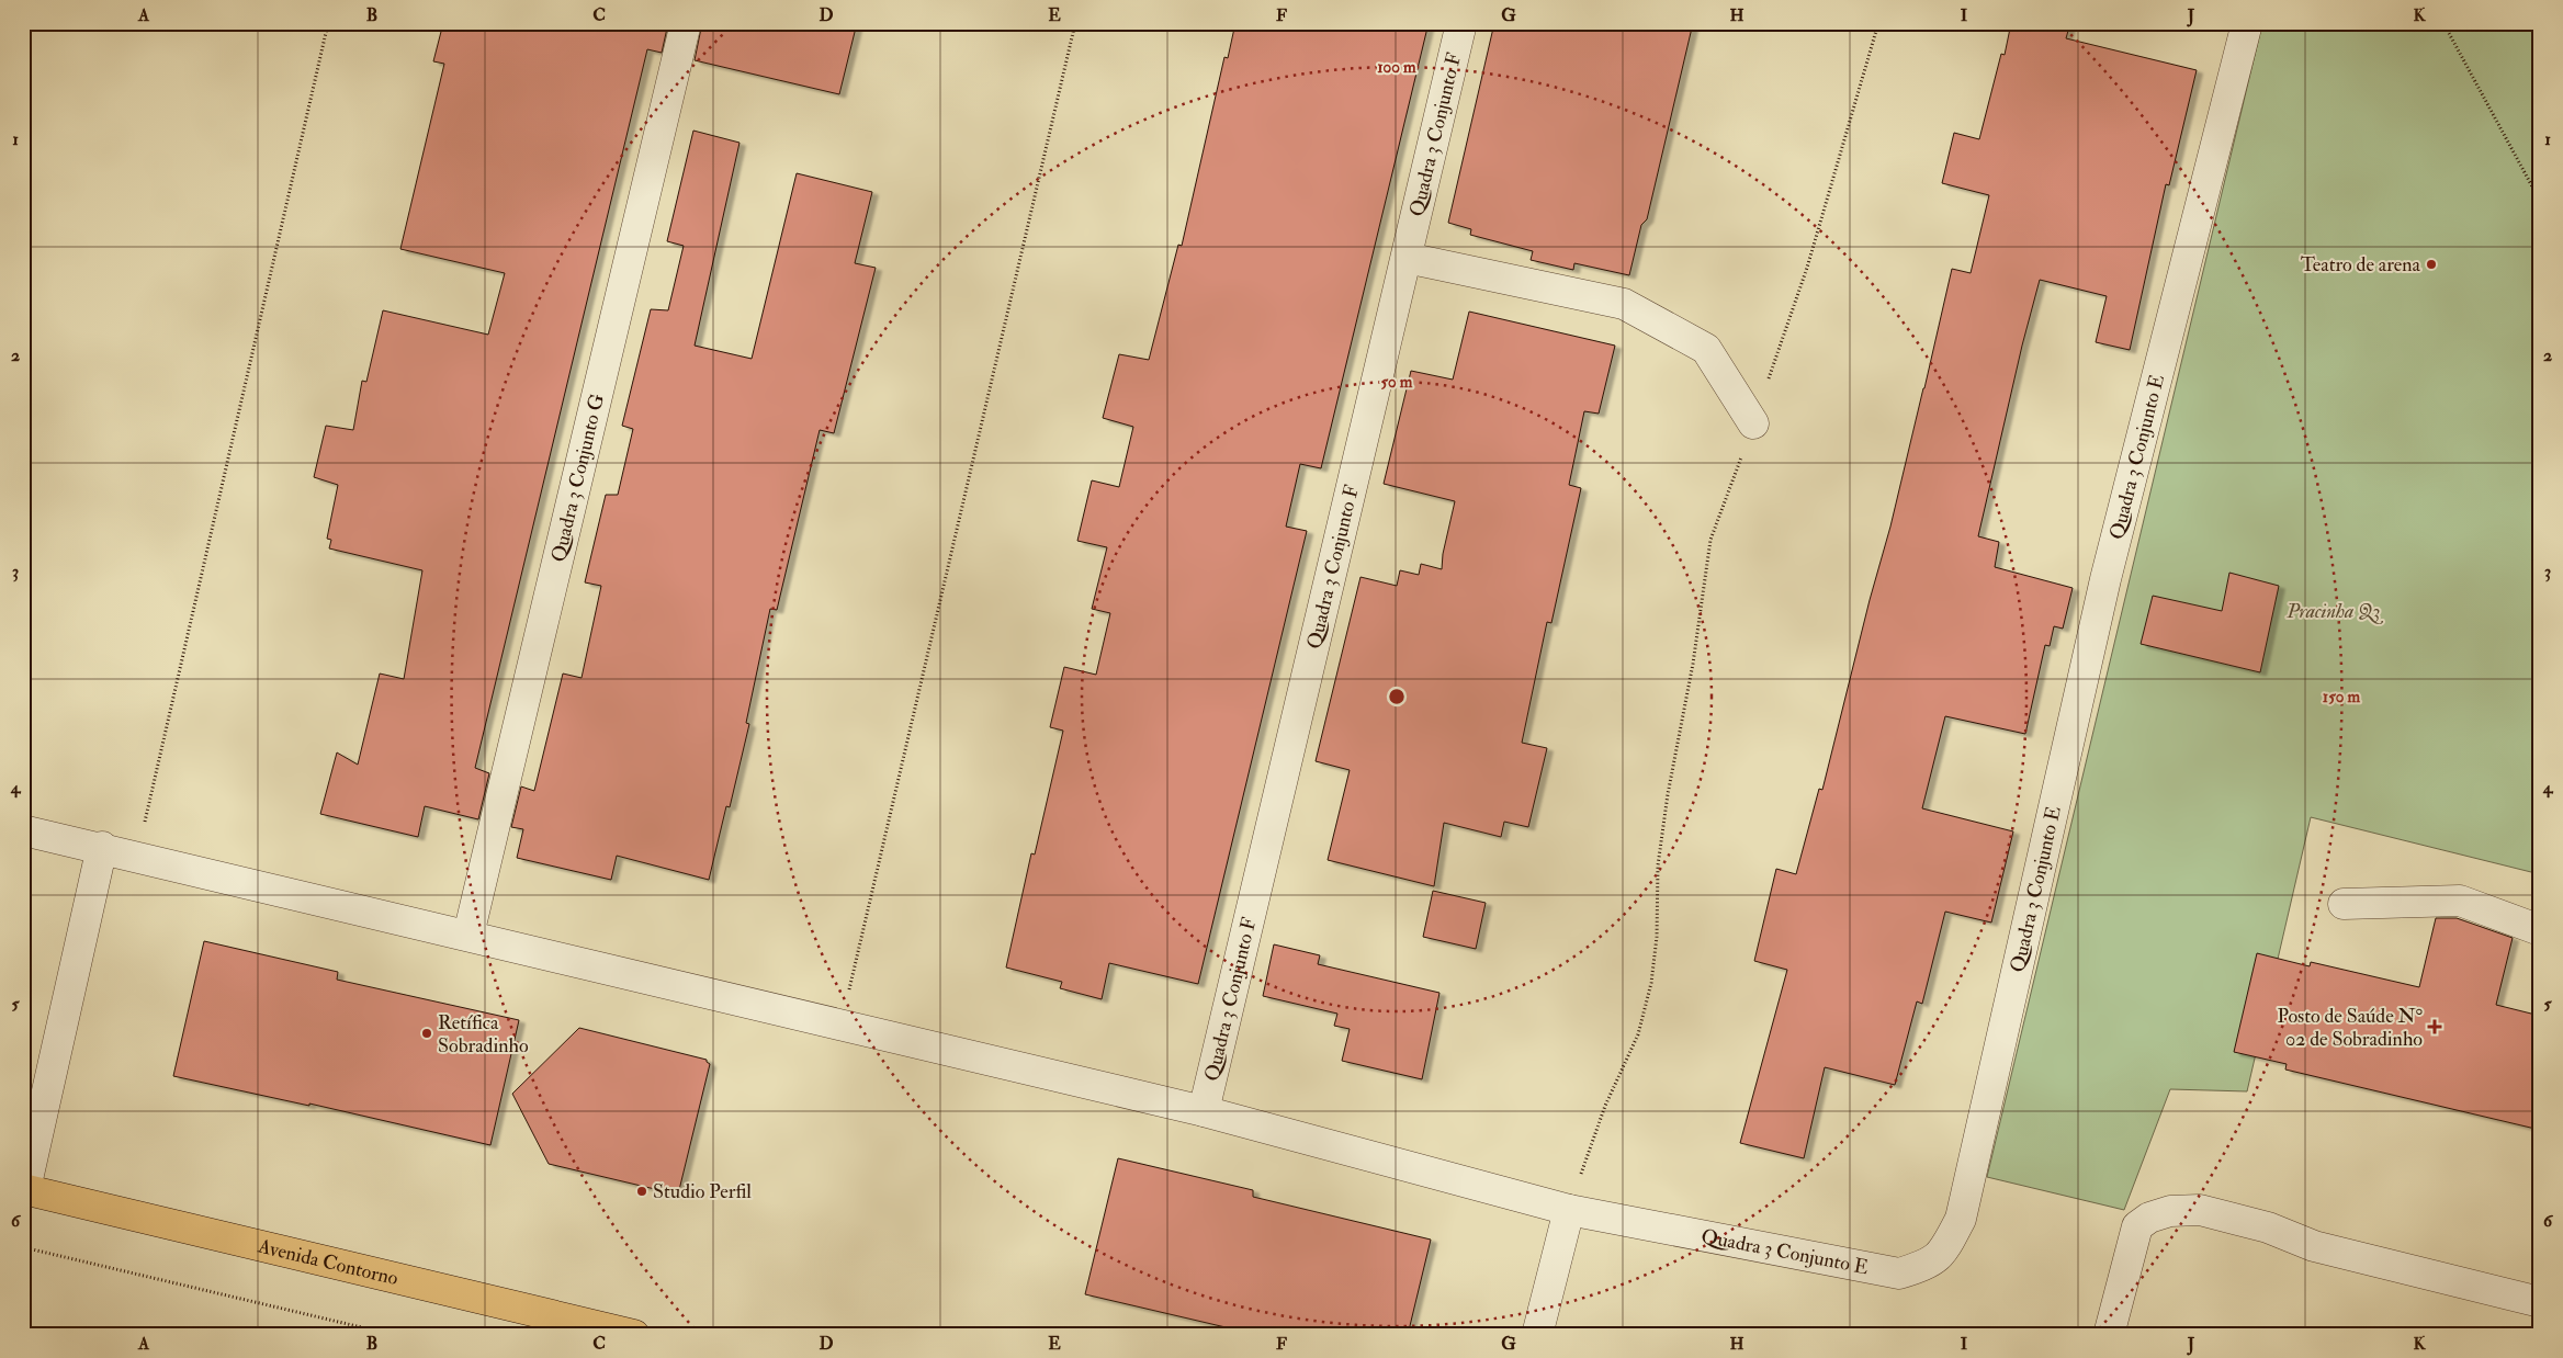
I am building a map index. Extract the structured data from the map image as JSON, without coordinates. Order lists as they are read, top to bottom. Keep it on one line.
{"streets":{"main road":["Avenida Contorno"],"street":["Quadra 3 Conjunto F","Quadra 3 Conjunto E","Quadra 3 Conjunto G"]},"crossings":[["Quadra 3 Conjunto F","Quadra 3 Conjunto E"],["Quadra 3 Conjunto E","Quadra 3 Conjunto G"]],"parks":["Pracinha Q3"],"places":{"other":["Teatro de arena","Retífica Sobradinho","Studio Perfil"],"health":["Posto de Saúde N° 02 de Sobradinho"]},"grid":{"columns":["A","B","C","D","E","F","G","H","I","J","K"],"rows":["1","2","3","4","5","6"]},"rings":["100 m","50 m","150 m"]}
